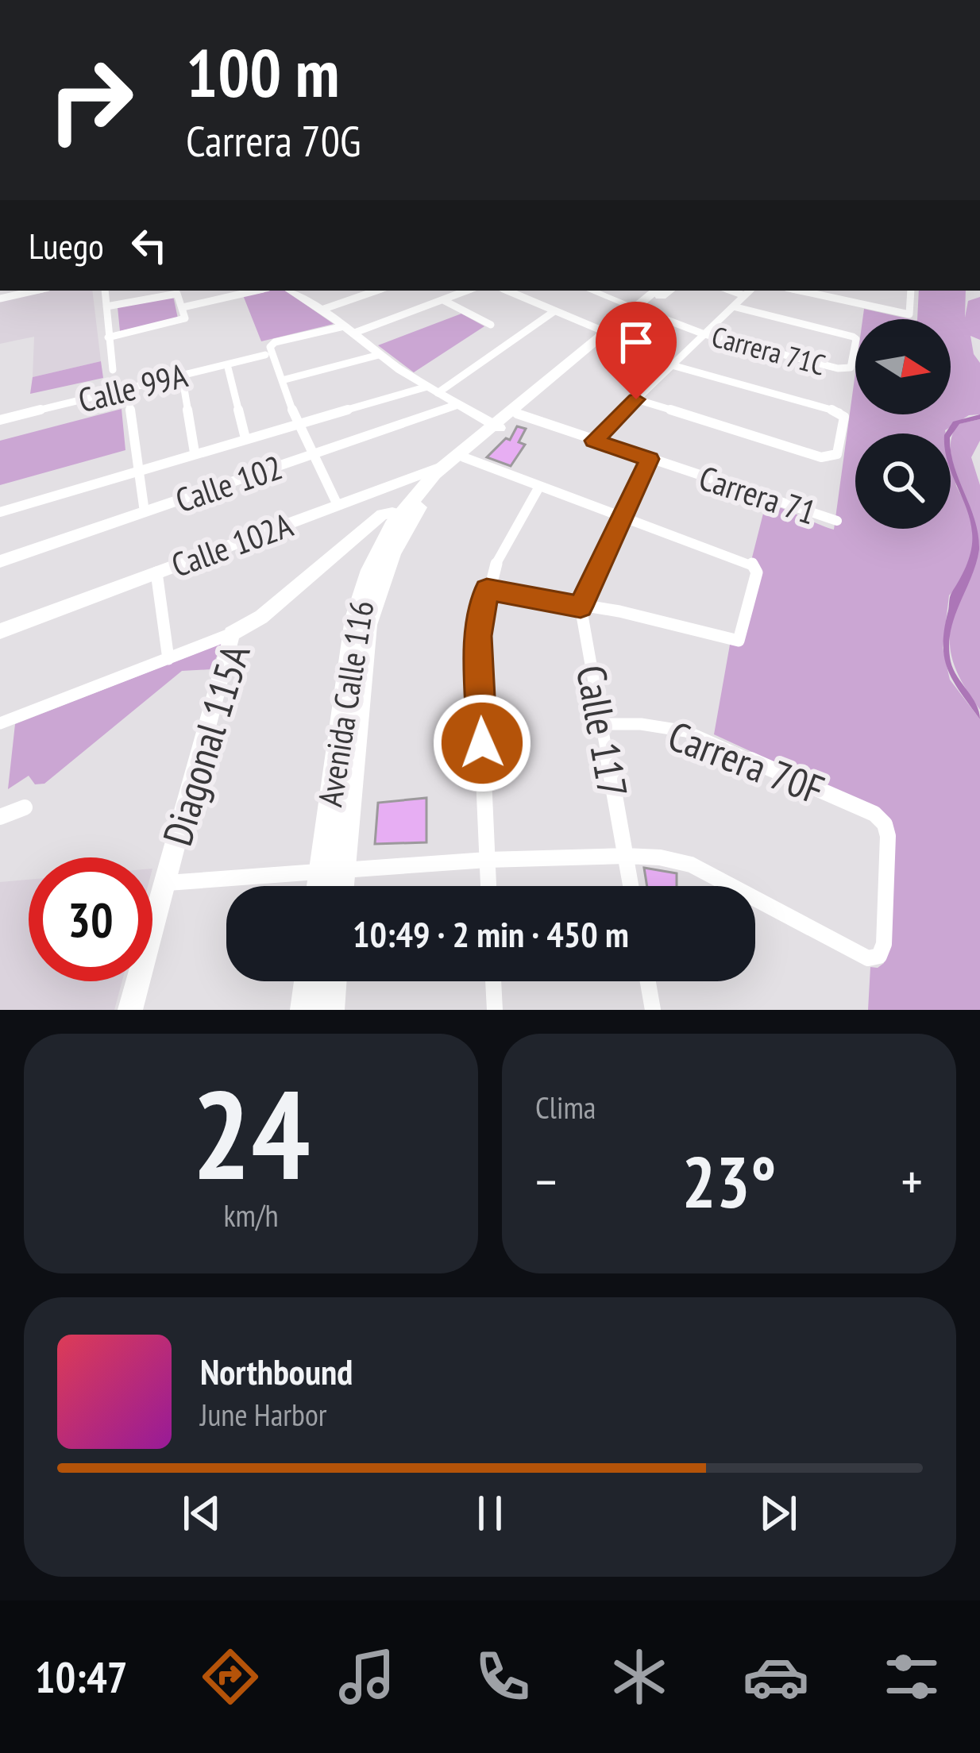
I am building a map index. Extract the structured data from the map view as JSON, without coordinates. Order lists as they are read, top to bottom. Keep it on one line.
{"streets":{"main road":["Avenida Calle 116"],"street":["Carrera 71C","Calle 99A","Calle 102","Carrera 71","Calle 102A","Calle 117","Diagonal 115A","Carrera 70F"]},"crossings":[["Carrera 71C","Avenida Calle 116"],["Carrera 71","Avenida Calle 116"],["Calle 102A","Avenida Calle 116"],["Avenida Calle 116","Diagonal 115A"],["Calle 117","Carrera 70F"]],"north":"right","page":{"turn":["100 m","Carrera 70G"],"then":"Luego","limit":"30","trip":"10:49 · 2 min · 450 m","tile":[["24","km/h"],"Clima"],"heat":["−","23°","+"],"song":["Northbound","June Harbor"],"tabs":"10:47"}}
